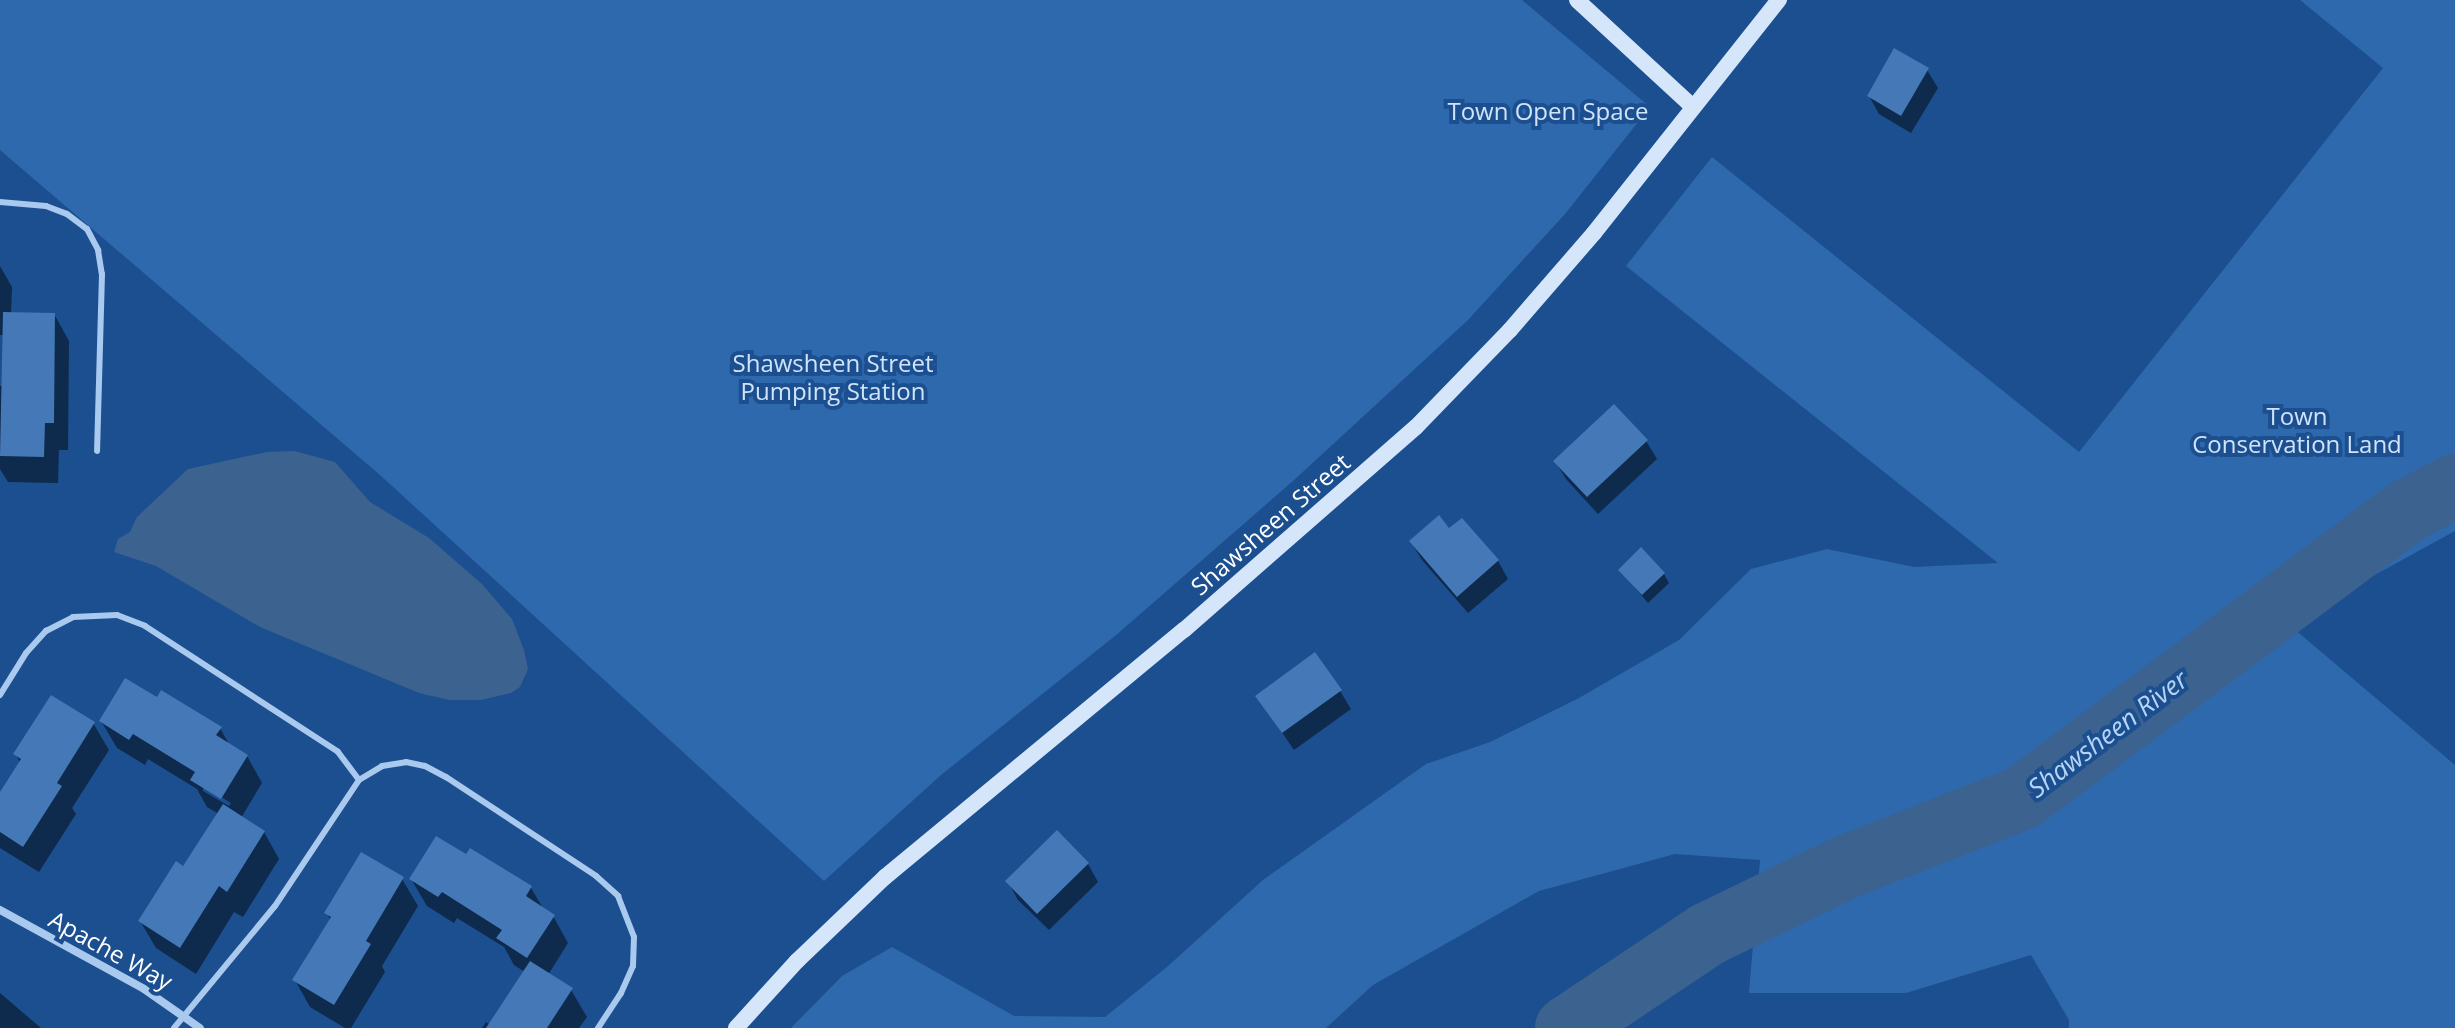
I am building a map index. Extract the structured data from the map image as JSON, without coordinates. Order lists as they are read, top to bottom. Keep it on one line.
{"streets":{"main road":["Shawsheen Street"],"street":["Apache Way"]},"water":["Shawsheen River"],"parks":["Town Open Space","Shawsheen Street Pumping Station","Town Conservation Land"]}
